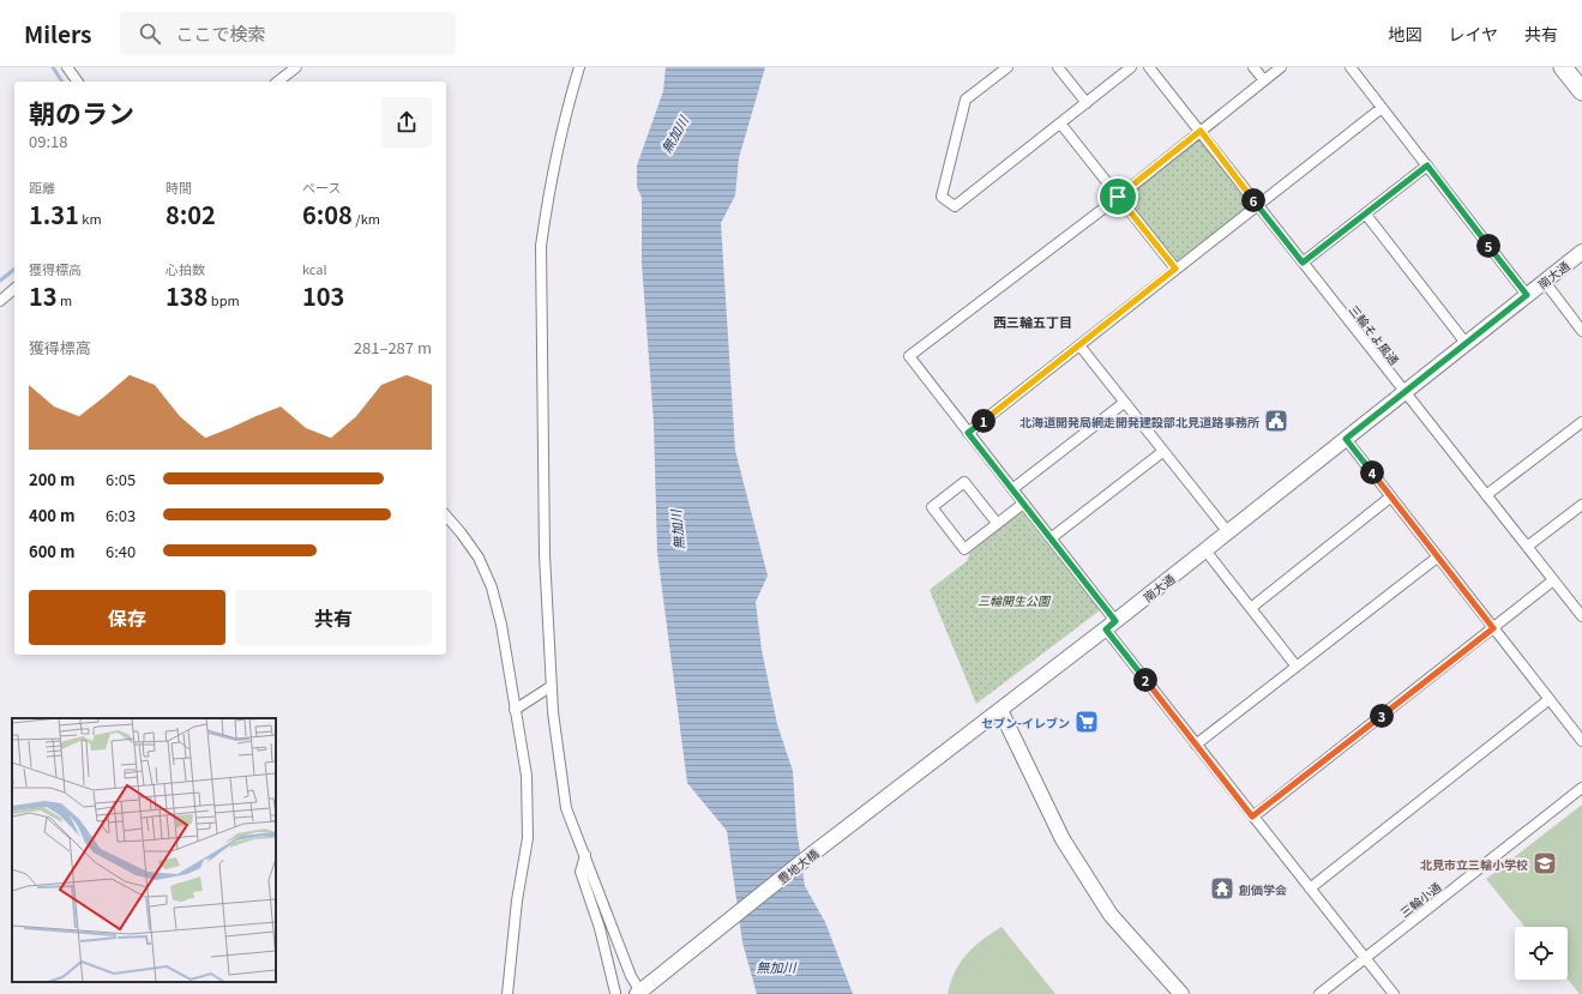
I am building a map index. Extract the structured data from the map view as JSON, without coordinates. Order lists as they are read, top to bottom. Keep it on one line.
{"streets":{"main road":["南大通","豊地大橋"],"street":["三輪そよ風通","三輪小通"]},"crossings":[["南大通","三輪そよ風通"],["南大通","豊地大橋"]],"districts":["西三輪五丁目"],"water":["無加川"],"parks":["三輪開生公園"],"places":{"public building":["北海道開発局網走開発建設部北見道路事務所"],"supermarket":["セブン-イレブン"],"school or university":["北見市立三輪小学校"],"temple":["創価学会"]},"page":{"header":"Milers","search":"ここで検索","nav":["地図","レイヤ","共有"],"heading":["朝のラン","09:18"],"stats":[["距離","1.31 km"],["時間","8:02"],["ペース","6:08 /km"],["獲得標高","13 m"],["心拍数","138 bpm"],["kcal","103"]],"pins":["6","5","1","4","2","3"],"chart":["獲得標高","281–287 m"],"list":[{"name":"200 m","note":"6:05"},{"name":"400 m","note":"6:03"},{"name":"600 m","note":"6:40"}],"buttons":["保存","共有"]}}
